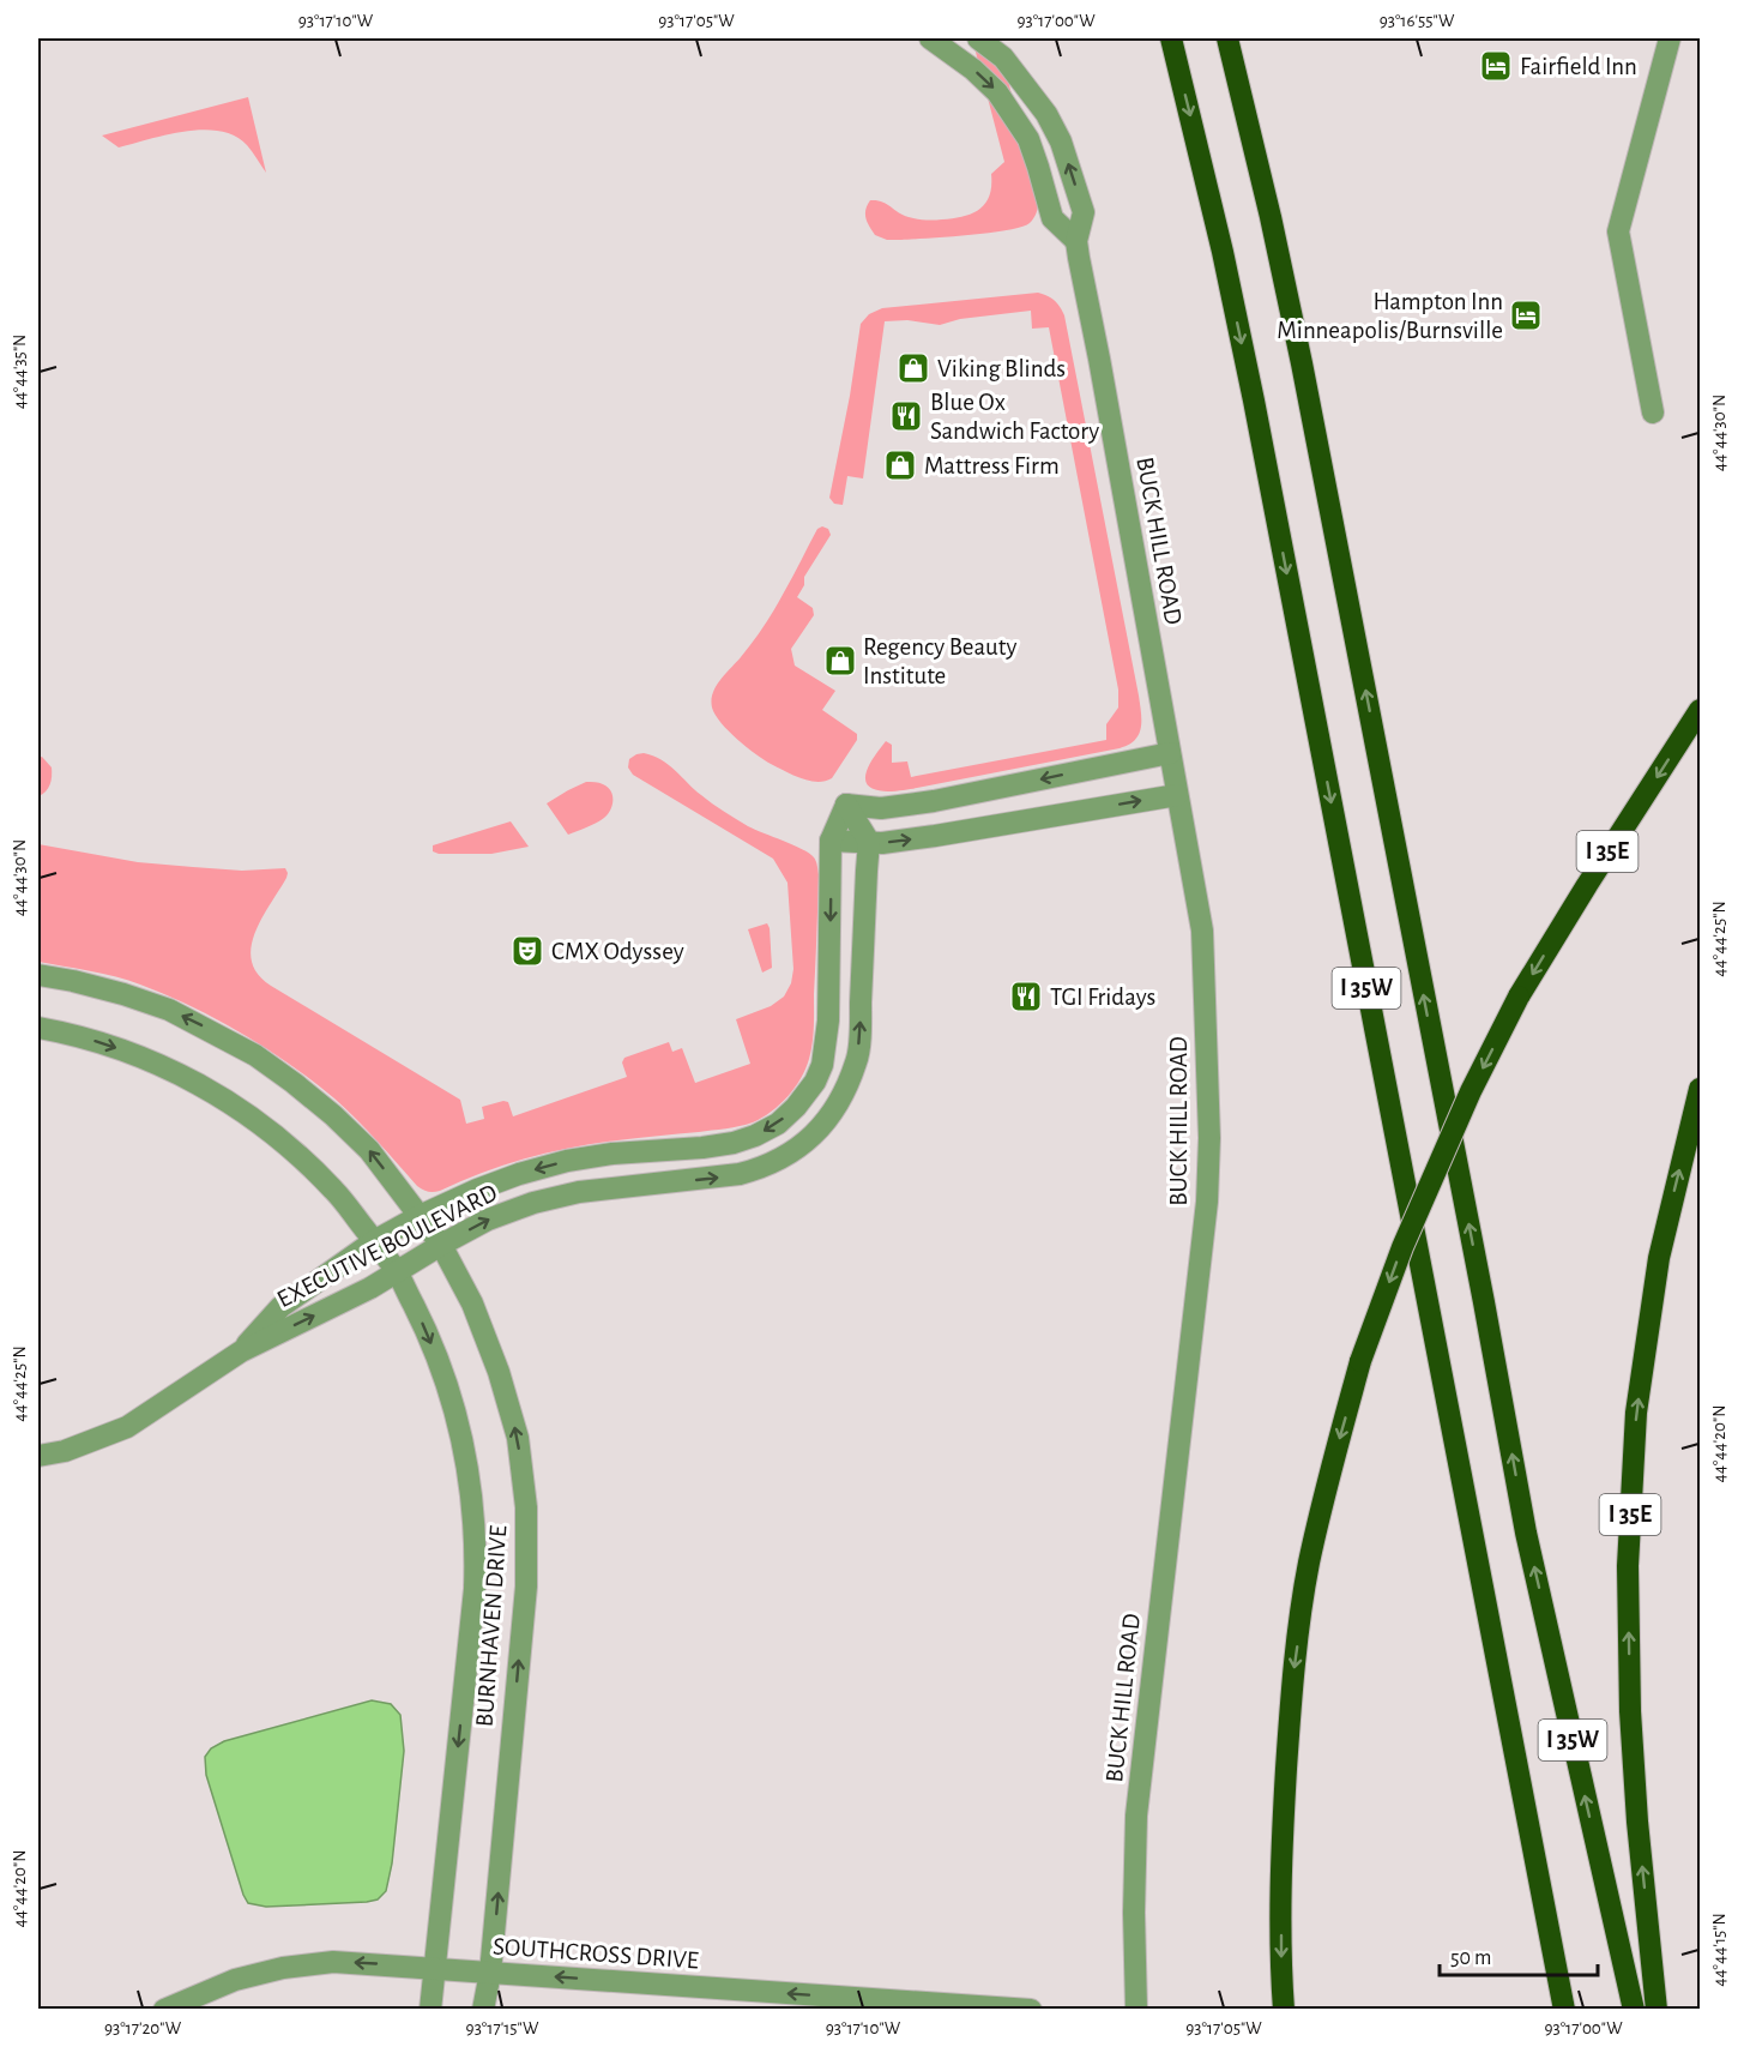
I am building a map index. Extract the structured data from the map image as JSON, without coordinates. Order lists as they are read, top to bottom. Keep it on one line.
{"streets":{"highway":["I 35E","I 35W"],"street":["BUCK HILL ROAD","EXECUTIVE BOULEVARD","BURNHAVEN DRIVE","SOUTHCROSS DRIVE"]},"crossings":[["EXECUTIVE BOULEVARD","BURNHAVEN DRIVE"],["BURNHAVEN DRIVE","SOUTHCROSS DRIVE"]],"one_way":["SOUTHCROSS DRIVE"],"places":{"hotel":["Fairfield Inn","Hampton Inn Minneapolis/Burnsville"],"shop":["Viking Blinds","Mattress Firm","Regency Beauty Institute"],"restaurant":["Blue Ox Sandwich Factory","TGI Fridays"],"theatre":["CMX Odyssey"]},"scale_bar":"50 m","coordinates":["93°17'10\"W","93°17'05\"W","93°17'00\"W","93°16'55\"W","44°44'35\"N","44°44'30\"N","44°44'25\"N","44°44'20\"N","44°44'15\"N","93°17'20\"W","93°17'15\"W"]}
